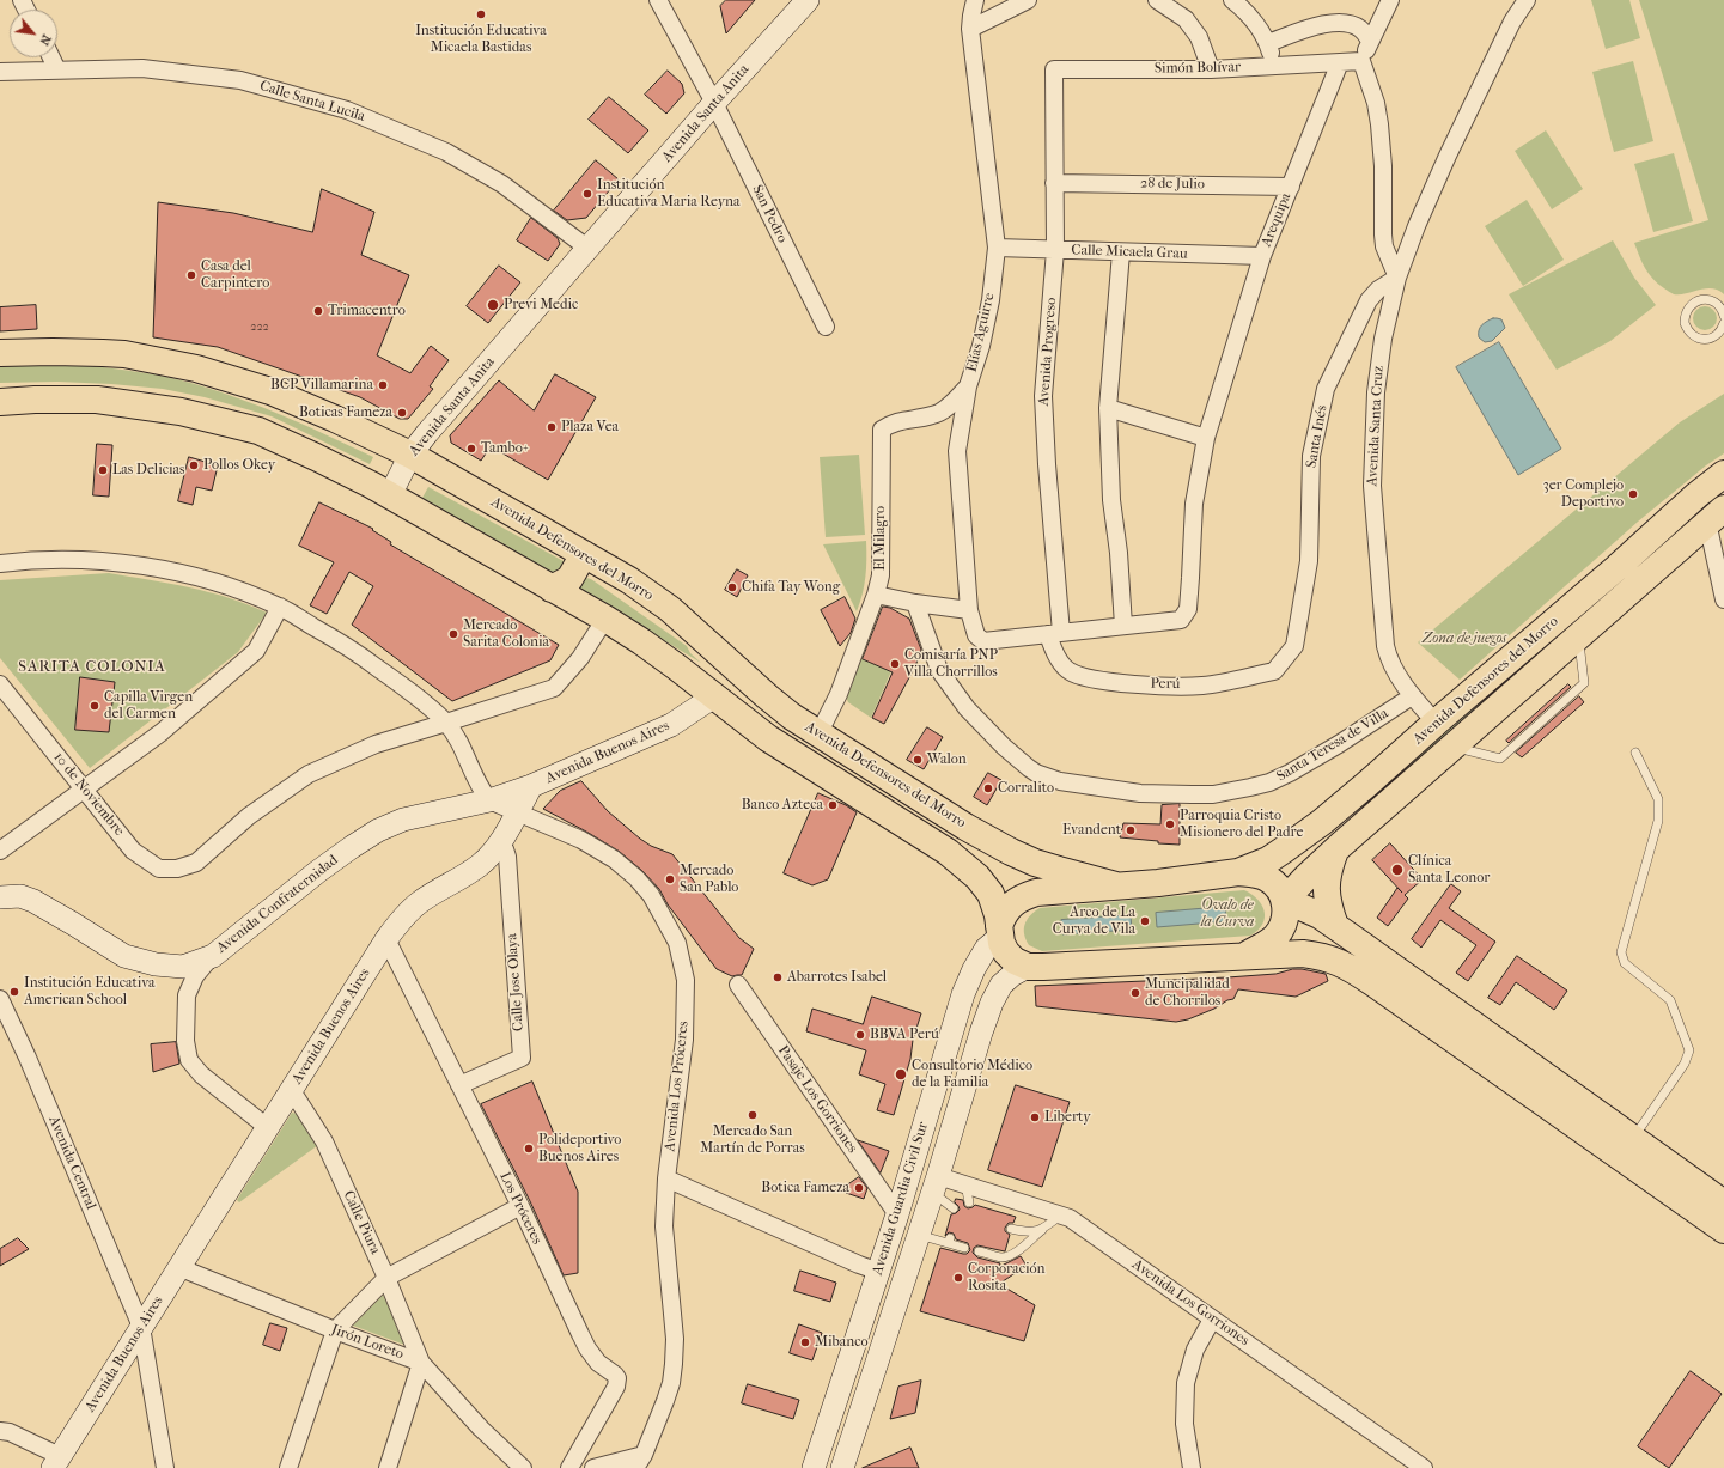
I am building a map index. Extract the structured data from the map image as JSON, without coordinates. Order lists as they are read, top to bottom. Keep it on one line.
{"streets":{"main road":["Avenida Santa Anita","Avenida Defensores del Morro","Avenida Buenos Aires","Avenida Confraternidad","Avenida Guardia Civil Sur"],"street":["Simón Bolívar","Calle Santa Lucila","28 de Julio","San Pedro","Arequipa","Calle Micaela Grau","Elías Aguirre","Avenida Progreso","Avenida Santa Cruz","Santa Inés","El Milagro","Perú","Santa Teresa de Villa","10 de Noviembre","Calle Jose Olaya","Avenida Los Próceres","Pasaje Los Gorriones","Avenida Central","Los Próceres","Calle Piura","Avenida Los Gorriones","Jirón Loreto"]},"crossings":[["Simón Bolívar","Arequipa"],["Simón Bolívar","Avenida Progreso"],["Calle Santa Lucila","Avenida Santa Anita"],["Avenida Santa Anita","San Pedro"],["Avenida Santa Anita","Avenida Defensores del Morro"],["28 de Julio","Arequipa"],["28 de Julio","Avenida Progreso"],["Arequipa","Calle Micaela Grau"],["Calle Micaela Grau","Elías Aguirre"],["Calle Micaela Grau","Avenida Progreso"],["Elías Aguirre","Avenida Progreso"],["Elías Aguirre","El Milagro"],["Elías Aguirre","Perú"],["Avenida Progreso","Perú"],["Avenida Santa Cruz","Santa Inés"],["Avenida Santa Cruz","Avenida Defensores del Morro"],["Avenida Santa Cruz","Santa Teresa de Villa"],["Santa Inés","Perú"],["El Milagro","Avenida Defensores del Morro"],["Avenida Defensores del Morro","Avenida Guardia Civil Sur"],["Avenida Buenos Aires","Avenida Confraternidad"],["Avenida Buenos Aires","Calle Jose Olaya"],["Avenida Buenos Aires","Avenida Los Próceres"],["Avenida Buenos Aires","Avenida Central"],["Avenida Buenos Aires","Los Próceres"],["Avenida Buenos Aires","Calle Piura"],["Avenida Buenos Aires","Jirón Loreto"],["Avenida Confraternidad","Avenida Los Próceres"],["Calle Jose Olaya","Los Próceres"],["Pasaje Los Gorriones","Avenida Guardia Civil Sur"],["Avenida Guardia Civil Sur","Avenida Los Gorriones"],["Calle Piura","Jirón Loreto"]],"districts":["SARITA COLONIA"],"parks":["Zona de juegos","Ovalo de la Curva"],"places":["Institución Educativa Micaela Bastidas","Institución Educativa Maria Reyna","Casa del Carpintero","Previ Medic","Trimacentro","BCP Villamarina","Boticas Fameza","Plaza Vea","Tambo+","Pollos Okey","Las Delicias","3er Complejo Deportivo","Chifa Tay Wong","Mercado Sarita Colonia","Comisaría PNP Villa Chorrillos","Capilla Virgen del Carmen","Walon","Corralito","Banco Azteca","Parroquia Cristo Misionero del Padre","Evandent","Clínica Santa Leonor","Mercado San Pablo","Arco de La Curva de Vila","Abarrotes Isabel","Institución Educativa American School","Muncipalidad de Chorrilos","BBVA Perú","Consultorio Médico de la Familia","Mercado San Martín de Porras","Liberty","Polideportivo Buenos Aires","Botica Fameza","Corporación Rosita","Mibanco"],"house_numbers":["222"],"north":"bottom right"}
